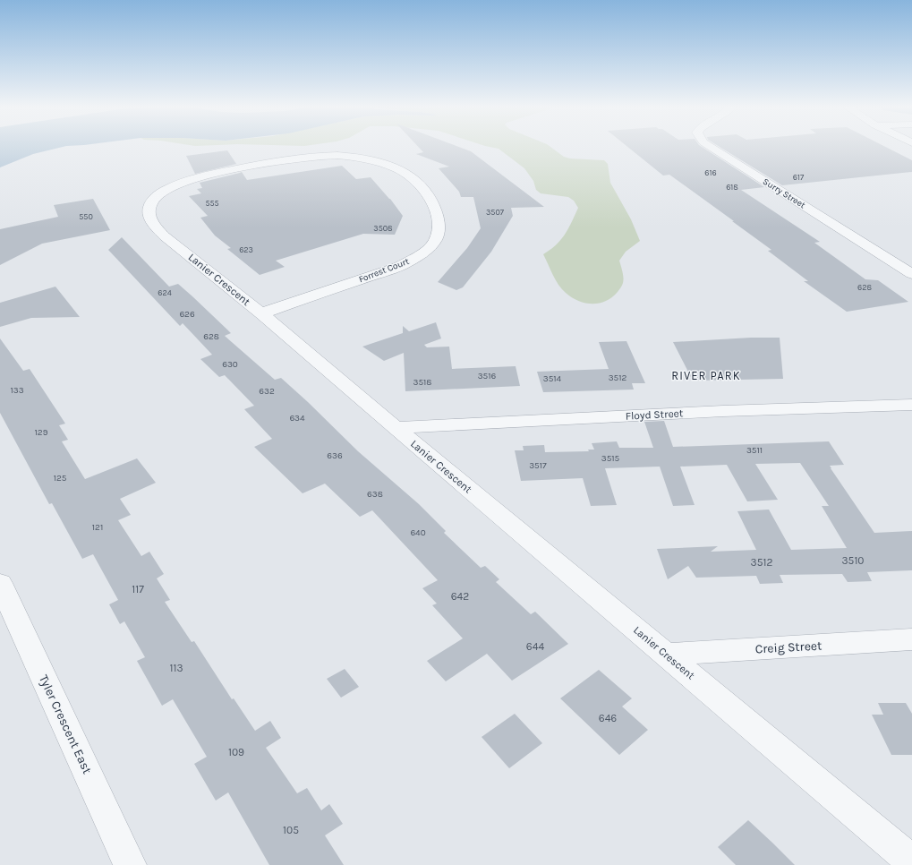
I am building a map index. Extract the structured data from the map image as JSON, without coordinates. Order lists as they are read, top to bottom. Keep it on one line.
{"streets":{"street":["Surry Street","Forrest Court","Lanier Crescent","Floyd Street","Creig Street","Tyler Crescent East"]},"crossings":[["Forrest Court","Lanier Crescent"],["Lanier Crescent","Floyd Street"],["Lanier Crescent","Creig Street"]],"districts":["RIVER PARK"],"house_numbers":["616","617","618","555","3507","550","3508","623","628","624","626","628","630","3516","3512","3514","3518","133","632","634","129","3511","636","3515","3517","125","638","121","640","3510","3512","117","642","644","113","646","109","105"]}
